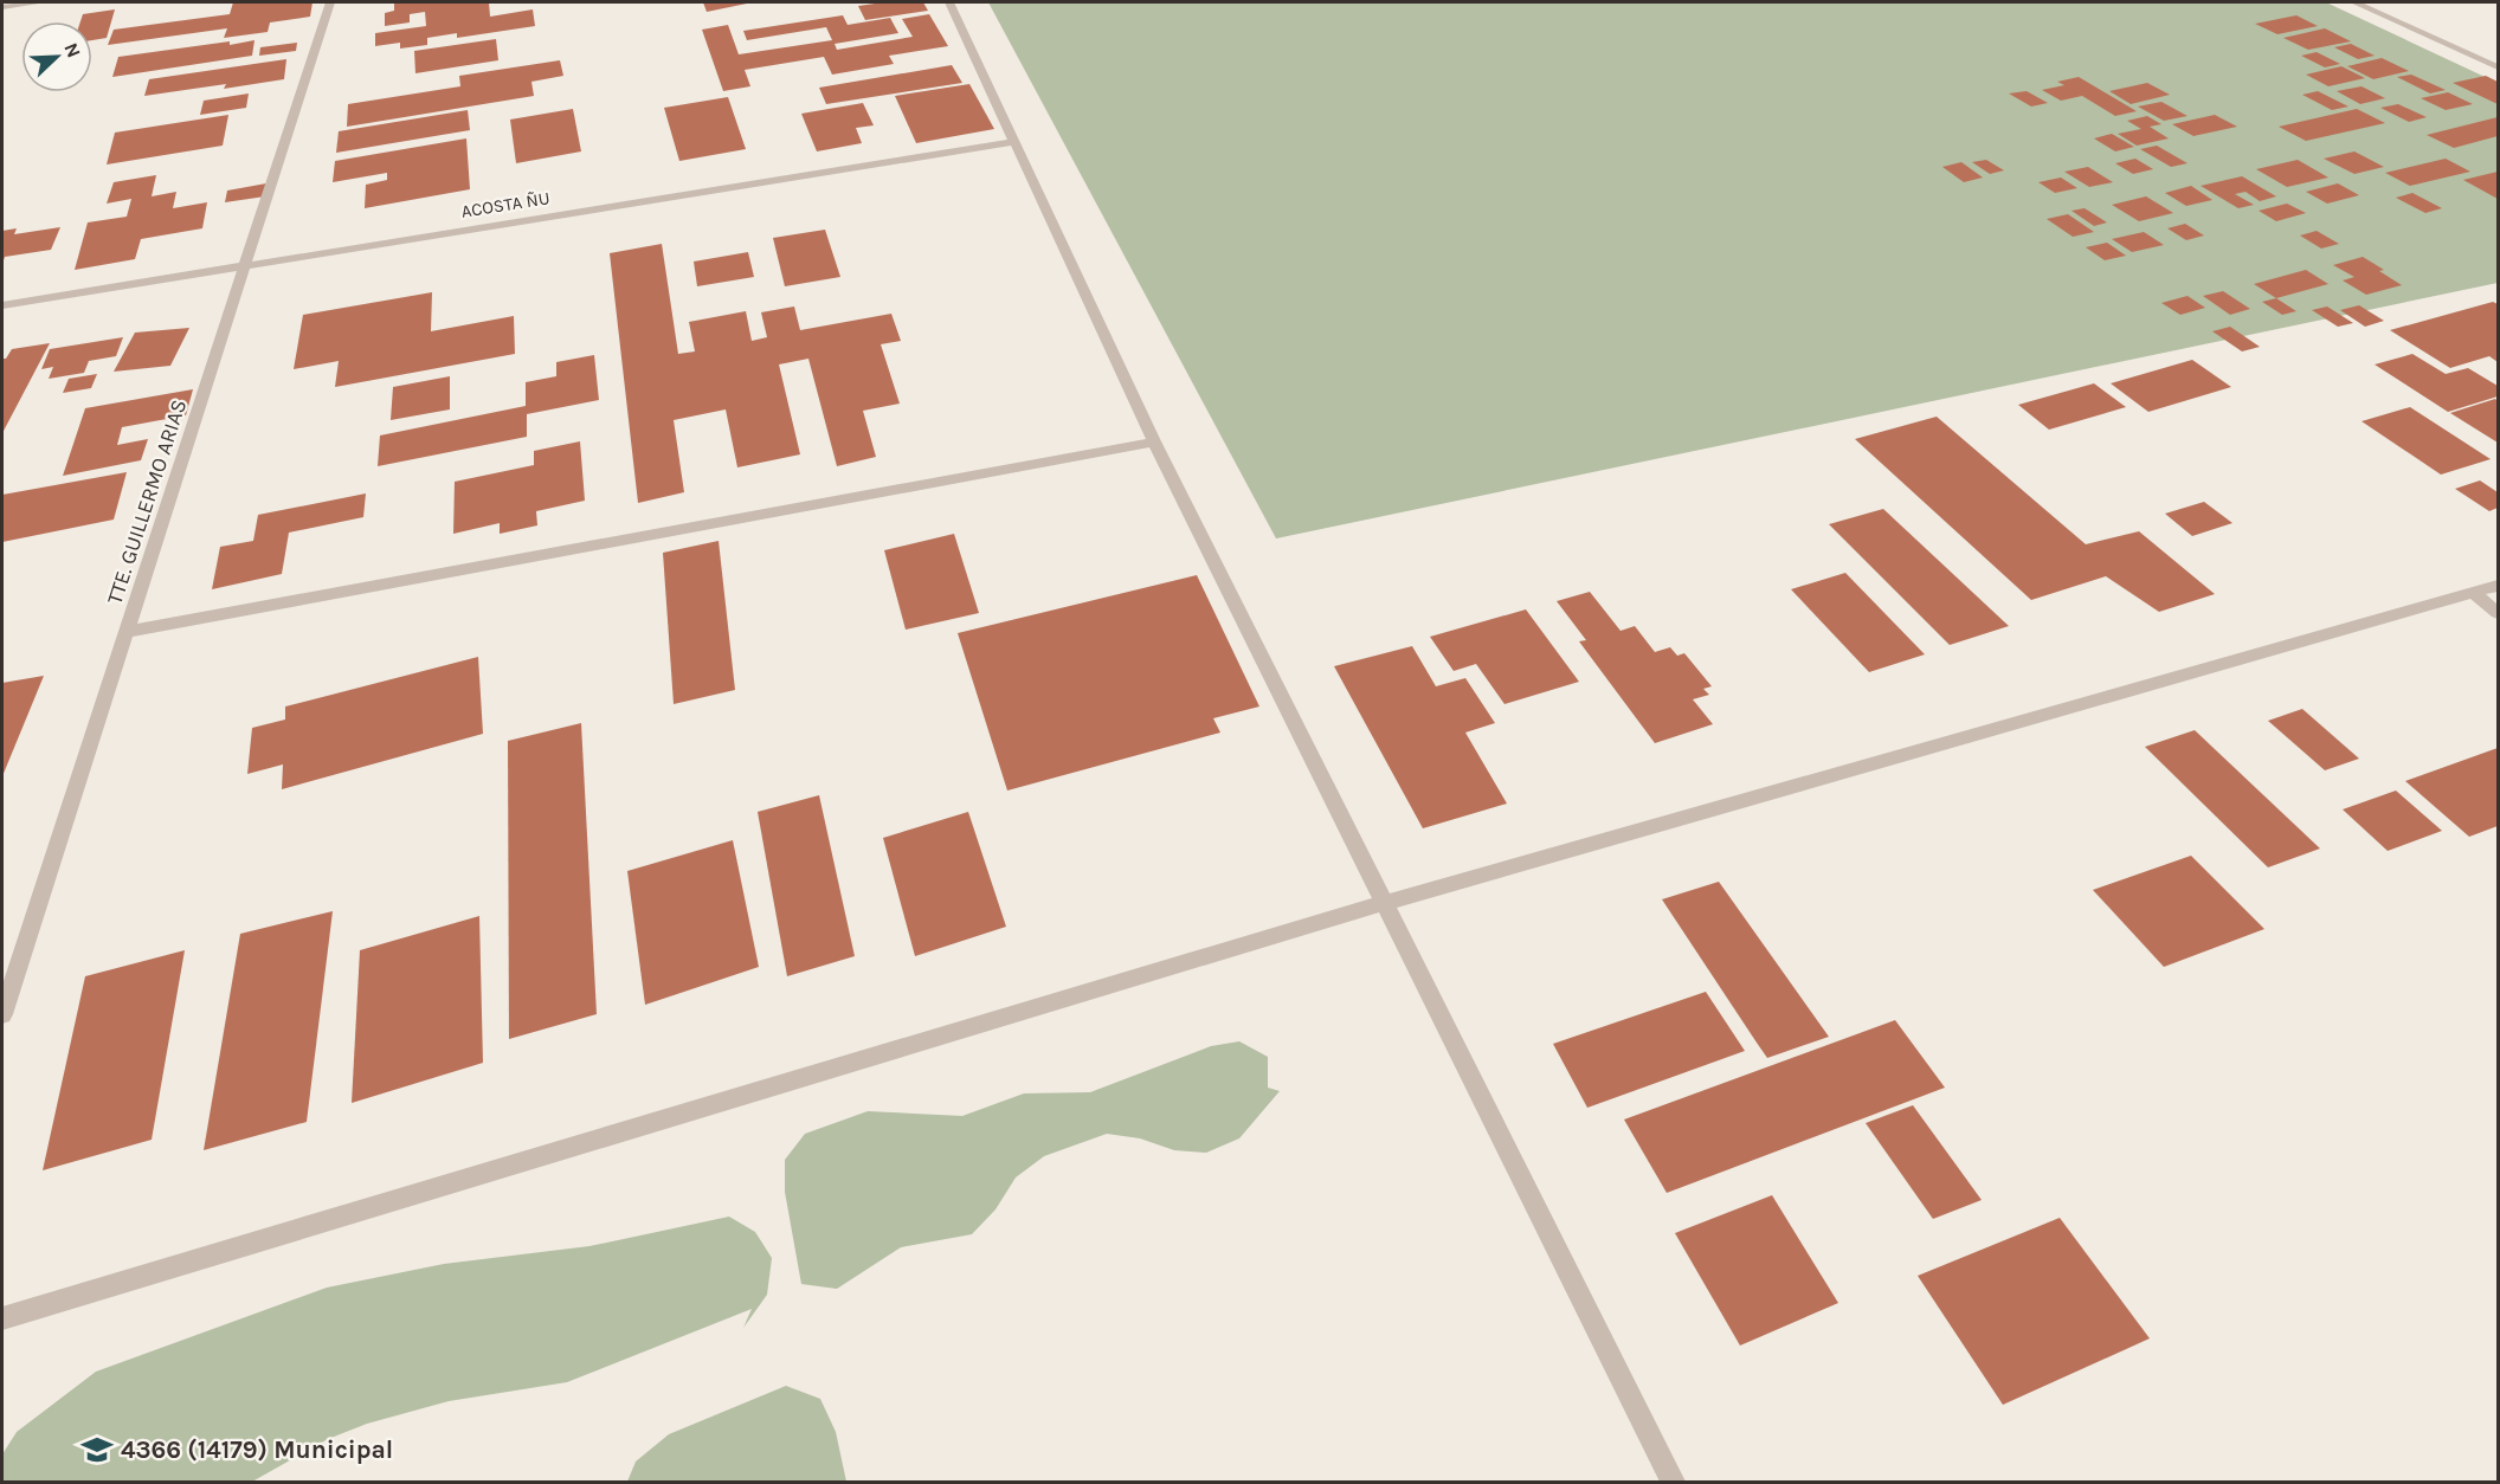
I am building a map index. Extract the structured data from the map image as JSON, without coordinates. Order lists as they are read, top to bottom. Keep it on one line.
{"streets":{"street":["ACOSTA ÑU","TTE. GUILLERMO ARIAS"]},"crossings":[["ACOSTA ÑU","TTE. GUILLERMO ARIAS"]],"places":{"school or university":["4366 (14179) Municipal"]},"north":"top right"}
